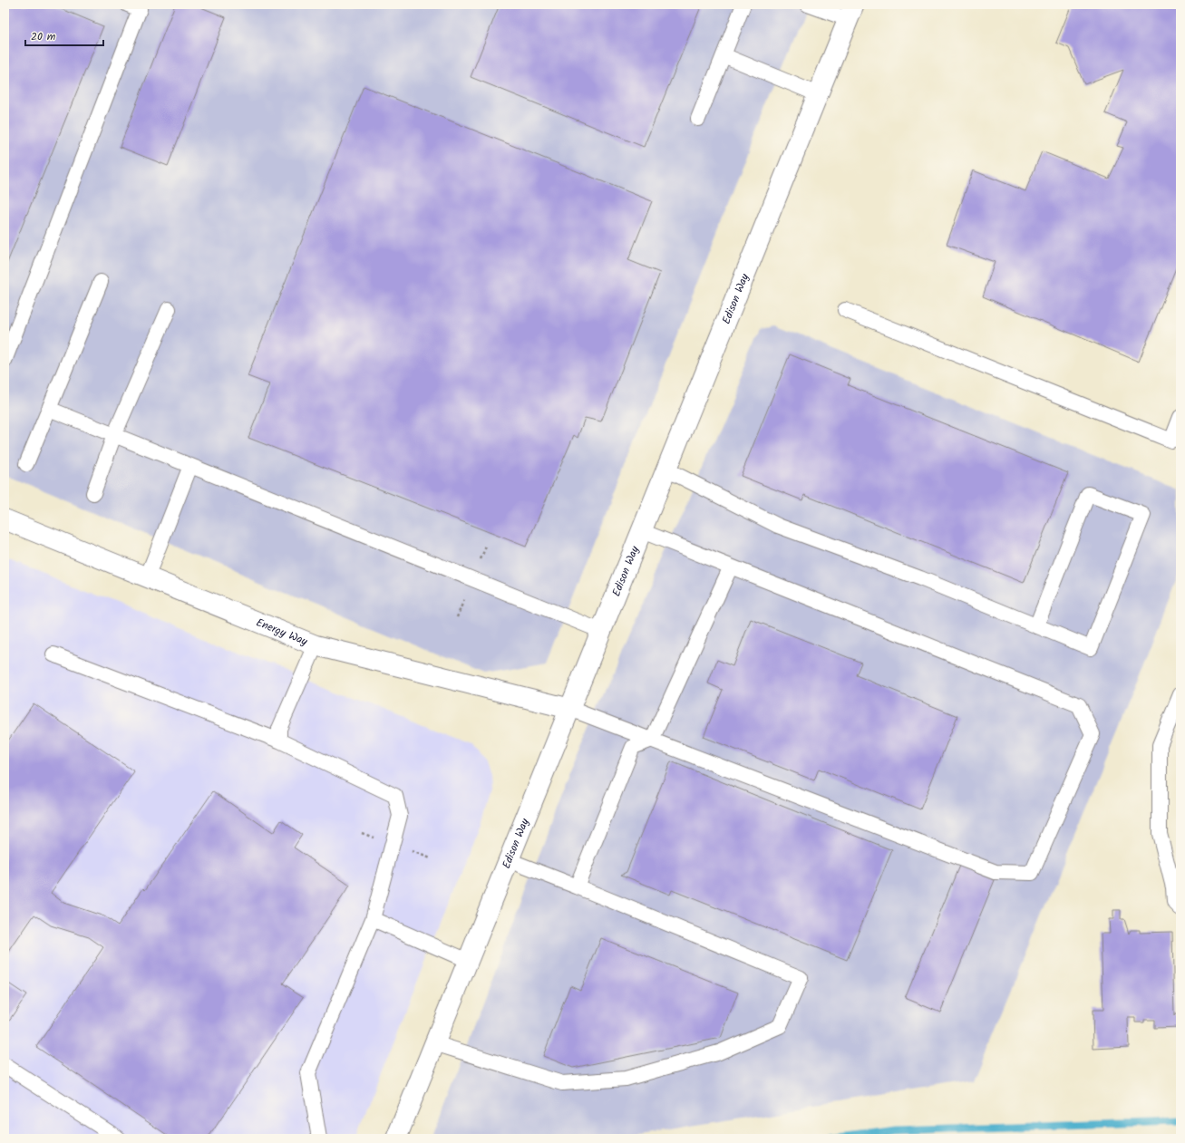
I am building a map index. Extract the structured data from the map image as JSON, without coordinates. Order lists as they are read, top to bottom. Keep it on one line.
{"streets":{"street":["Edison Way","Energy Way"]},"crossings":[["Edison Way","Energy Way"]],"scale_bar":"20 m"}
